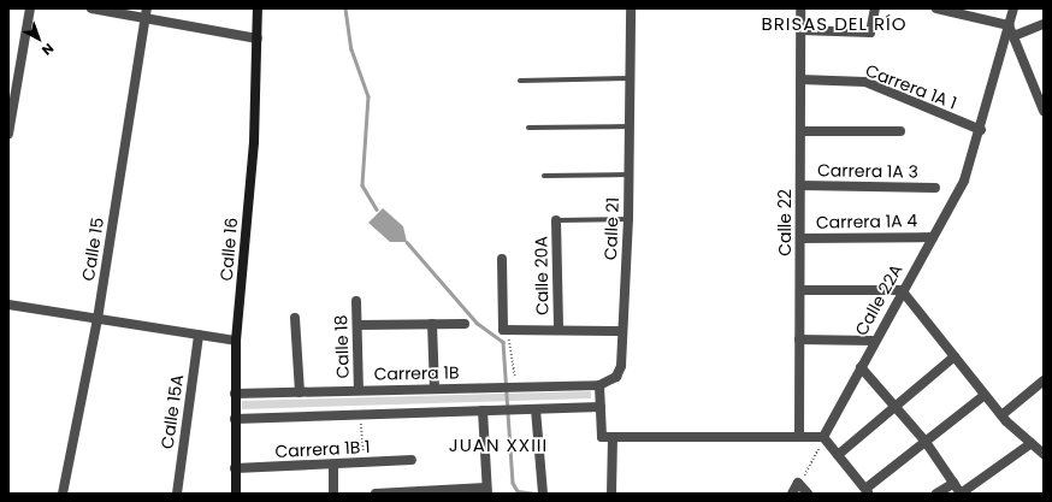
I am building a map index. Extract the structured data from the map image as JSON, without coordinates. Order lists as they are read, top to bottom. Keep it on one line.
{"streets":{"street":["Carrera 1A 1","Carrera 1A 3","Carrera 1A 4","Calle 22","Calle 21","Calle 15","Calle 16","Calle 20A","Calle 22A","Calle 18","Carrera 1B","Calle 15A","Carrera 1B 1"]},"crossings":[["Carrera 1A 1","Calle 22"],["Carrera 1A 1","Calle 22A"],["Carrera 1A 3","Calle 22"],["Carrera 1A 4","Calle 22"],["Carrera 1A 4","Calle 22A"],["Calle 21","Carrera 1B"],["Calle 16","Carrera 1B"],["Calle 16","Carrera 1B 1"],["Calle 18","Carrera 1B"]],"districts":["BRISAS DEL RÍO","JUAN XXIII"],"north":"bottom right"}
